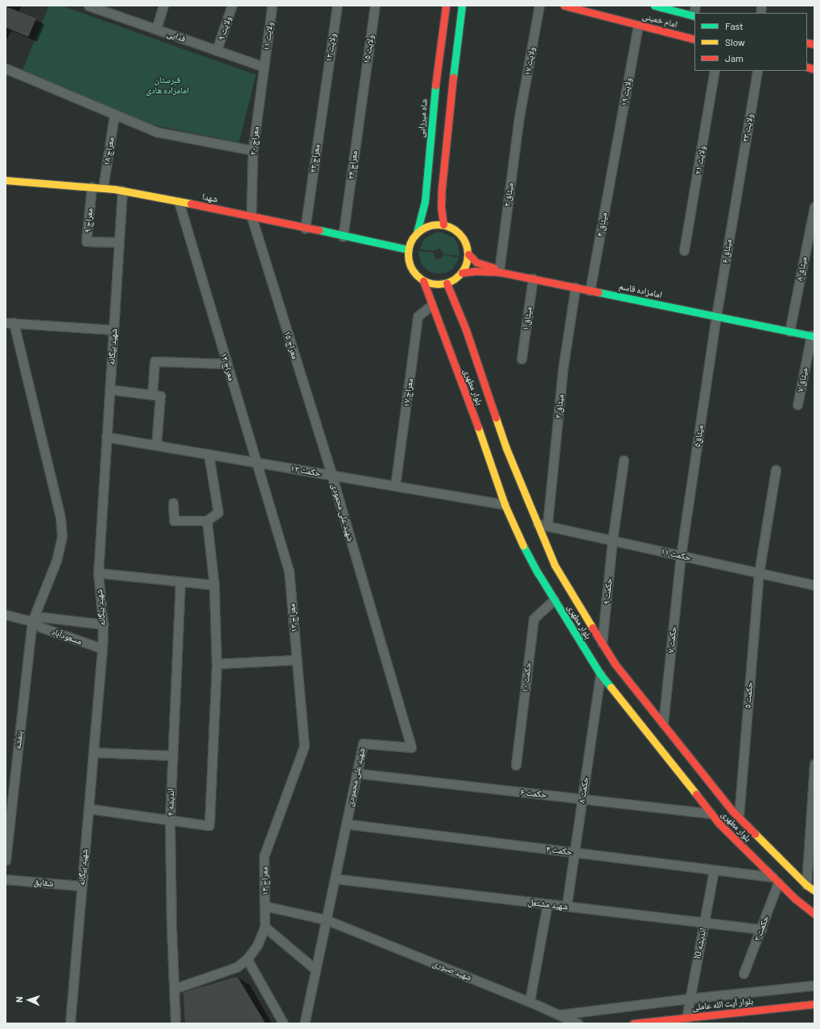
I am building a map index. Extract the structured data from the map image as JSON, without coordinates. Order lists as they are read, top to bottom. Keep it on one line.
{"streets":{"street":["امام خمینی","ولایت ۹","فدایی","ولایت ۱۱","ولایت ۱۳","ولایت ۱۵","ولایت ۱۷","ولایت ۱۹","شاه میرزایی","ولایت ۲۳","معراج ۲۰","معراج ۱۸","معراج ۲۲","ولایت ۲۱","معراج ۲۴","میثاق ۲","شهدا","معراج ۹","میثاق ۴","میثاق ۶","میثاق ۸","امامزاده قاسم","میثاق ۱","معراج ۱۵","شهید بیگانه","معراج ۱۳","میثاق ۷","بلوار مطهری","معراج ۱۷","میثاق ۳","میثاق۵","حکمت ۱۲","شهید علی محمودی","حکمت ۱۱","حکمت ۹","مسعودآباد","حکمت ۷","حکمت ۱۰","حکمت ۵","بنفشه","حکمت ۸","حکمت ۶","اندیشه ۴","حکمت ۴","شقایق","شهید مشتعل","حکمت ۲","اندیشه 10","شهید صبوری","بلوار آیت‌ الله عاملی"]},"crossings":[["امام خمینی","ولایت ۱۹"],["ولایت ۹","فدایی"],["فدایی","ولایت ۱۱"],["فدایی","معراج ۲۰"],["ولایت ۱۱","معراج ۲۰"],["ولایت ۱۳","معراج ۲۲"],["ولایت ۱۵","معراج ۲۴"],["ولایت ۱۷","میثاق ۲"],["ولایت ۱۹","میثاق ۴"],["شاه میرزایی","شهدا"],["شاه میرزایی","امامزاده قاسم"],["شاه میرزایی","بلوار مطهری"],["ولایت ۲۳","میثاق ۶"],["معراج ۲۰","شهدا"],["معراج ۲۰","معراج ۱۵"],["معراج ۱۸","شهدا"],["معراج ۲۲","شهدا"],["معراج ۲۴","شهدا"],["میثاق ۲","امامزاده قاسم"],["شهدا","معراج ۹"],["شهدا","امامزاده قاسم"],["شهدا","معراج ۱۵"],["شهدا","شهید بیگانه"],["شهدا","معراج ۱۳"],["شهدا","بلوار مطهری"],["معراج ۹","شهید بیگانه"],["میثاق ۴","امامزاده قاسم"],["میثاق ۶","امامزاده قاسم"],["میثاق ۶","میثاق۵"],["میثاق ۸","امامزاده قاسم"],["امامزاده قاسم","میثاق ۱"],["امامزاده قاسم","میثاق ۷"],["امامزاده قاسم","بلوار مطهری"],["امامزاده قاسم","میثاق ۳"],["امامزاده قاسم","میثاق۵"],["معراج ۱۵","حکمت ۱۲"],["معراج ۱۵","شهید علی محمودی"],["شهید بیگانه","حکمت ۱۲"],["شهید بیگانه","مسعودآباد"],["شهید بیگانه","شقایق"],["معراج ۱۳","حکمت ۱۲"],["معراج ۱۳","اندیشه ۴"],["معراج ۱۳","شهید صبوری"],["بلوار مطهری","معراج ۱۷"],["بلوار مطهری","حکمت ۱۲"],["بلوار مطهری","حکمت ۱۱"],["بلوار مطهری","حکمت ۹"],["بلوار مطهری","حکمت ۷"],["بلوار مطهری","حکمت ۱۰"],["بلوار مطهری","حکمت ۵"],["بلوار مطهری","حکمت ۸"],["بلوار مطهری","حکمت ۶"],["بلوار مطهری","حکمت ۴"],["بلوار مطهری","حکمت ۲"],["معراج ۱۷","حکمت ۱۲"],["میثاق ۳","حکمت ۱۱"],["میثاق۵","حکمت ۱۱"],["میثاق۵","حکمت ۷"],["حکمت ۱۲","شهید علی محمودی"],["شهید علی محمودی","حکمت ۶"],["شهید علی محمودی","حکمت ۴"],["شهید علی محمودی","شهید مشتعل"],["شهید علی محمودی","شهید صبوری"],["حکمت ۱۱","حکمت ۹"],["حکمت ۱۱","حکمت ۷"],["حکمت ۱۱","حکمت ۵"],["مسعودآباد","بنفشه"],["حکمت ۸","حکمت ۶"],["حکمت ۸","حکمت ۴"],["حکمت ۸","شهید مشتعل"],["حکمت ۴","حکمت ۲"],["حکمت ۴","اندیشه 10"],["شهید مشتعل","حکمت ۲"],["شهید مشتعل","اندیشه 10"],["اندیشه 10","بلوار آیت‌ الله عاملی"]],"parks":["قبرستان امامزاده هادی"],"legend":["Fast","Slow","Jam"],"north":"left"}
